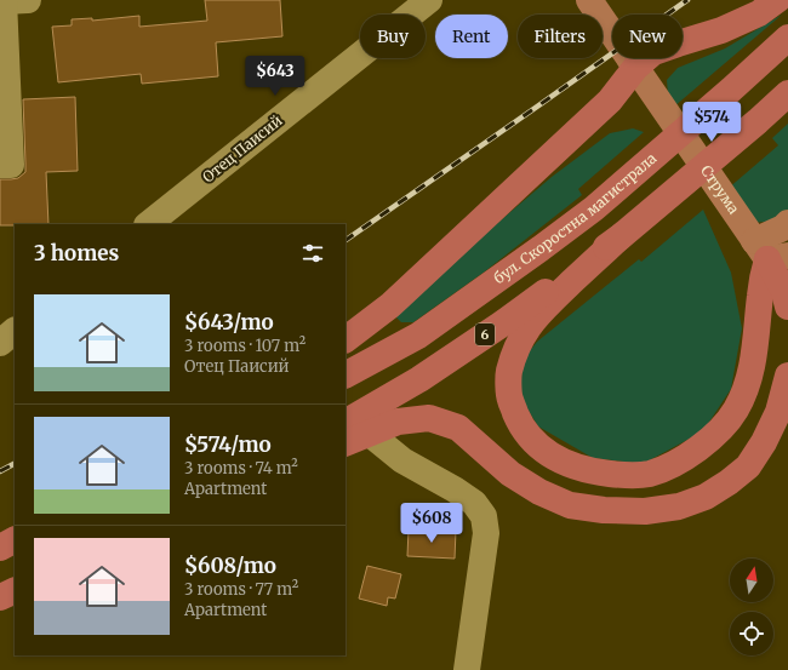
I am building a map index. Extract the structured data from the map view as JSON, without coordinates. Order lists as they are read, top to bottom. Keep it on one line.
{"streets":{"highway":["бул. Скоростна магистрала","6"],"main road":["Струма"],"street":["Отец Паисий"]},"north":"top","page":{"chip":["Buy","Rent","Filters","New"],"price":["$643","$574","$608"],"heading":"3 homes","list":[{"name":"$643/mo","note":"3 rooms · 107 m² · Отец Паисий"},{"name":"$574/mo","note":"3 rooms · 74 m² · Apartment"},{"name":"$608/mo","note":"3 rooms · 77 m² · Apartment"}]}}
